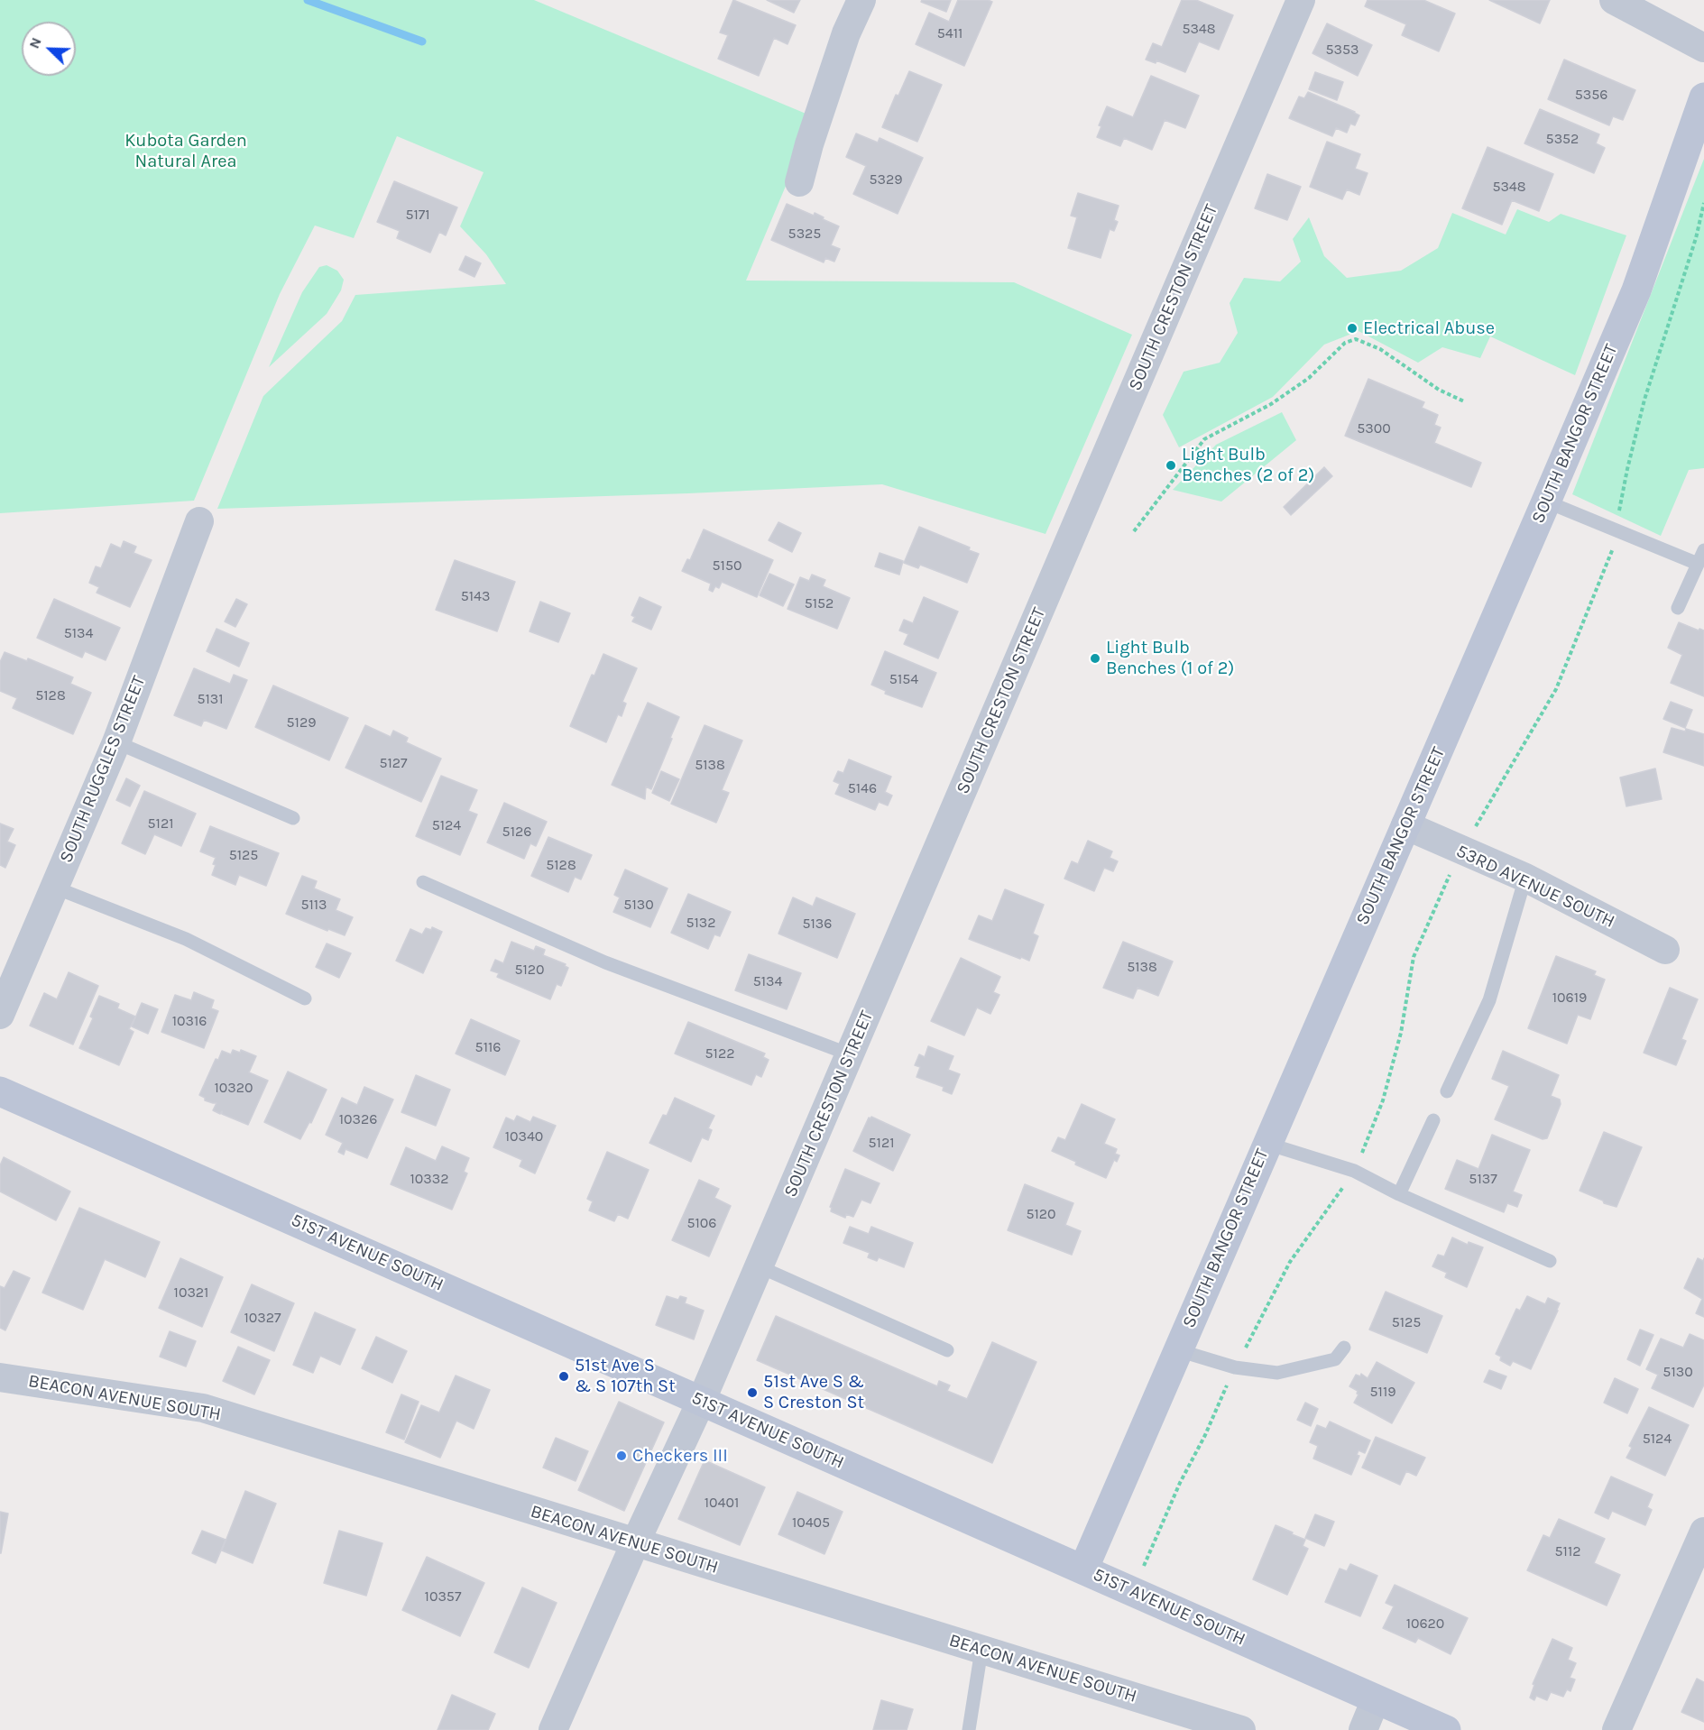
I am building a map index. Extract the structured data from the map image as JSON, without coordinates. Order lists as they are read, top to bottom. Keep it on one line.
{"streets":{"street":["SOUTH CRESTON STREET","SOUTH BANGOR STREET","SOUTH RUGGLES STREET","53RD AVENUE SOUTH","51ST AVENUE SOUTH","BEACON AVENUE SOUTH"]},"crossings":[["SOUTH CRESTON STREET","51ST AVENUE SOUTH"],["SOUTH CRESTON STREET","BEACON AVENUE SOUTH"],["SOUTH BANGOR STREET","53RD AVENUE SOUTH"],["SOUTH BANGOR STREET","51ST AVENUE SOUTH"]],"parks":["Kubota Garden Natural Area"],"places":["Electrical Abuse","Light Bulb Benches (2 of 2)","Light Bulb Benches (1 of 2)","51st Ave S & S 107th St","51st Ave S & S Creston St","Checkers III"],"house_numbers":["5348","5411","5353","5356","5352","5329","5348","5171","5325","5300","5150","5143","5152","5134","5154","5128","5131","5129","5127","5138","5146","5121","5124","5126","5125","5128","5113","5130","5132","5136","5138","5120","5134","10619","10316","5116","5122","10320","10326","10340","5121","10332","5137","5120","5106","10321","10327","5125","5130","5119","5124","10401","10405","5112","10357","10620"],"north":"top left"}
